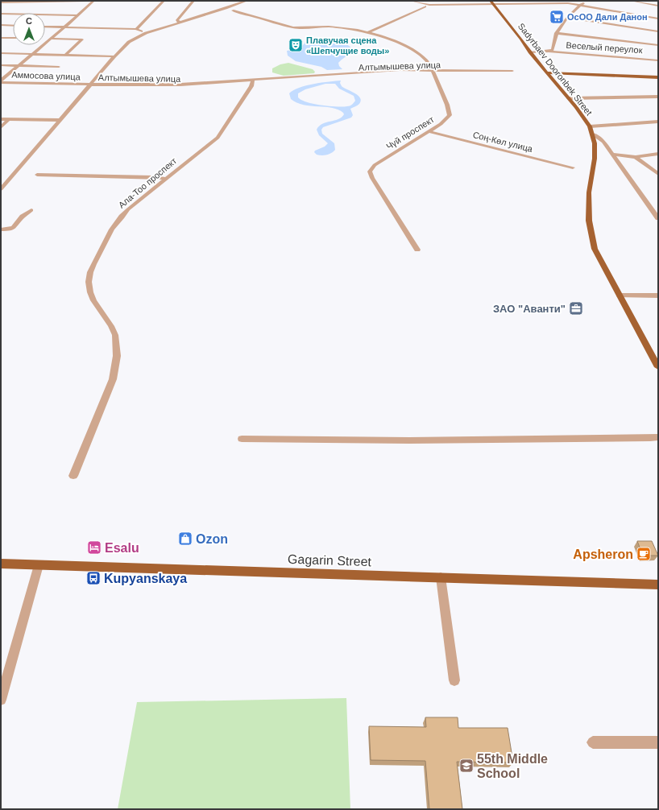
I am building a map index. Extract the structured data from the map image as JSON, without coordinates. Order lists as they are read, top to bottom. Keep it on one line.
{"streets":{"main road":["Sadyrbaev Dooronbek Street","Gagarin Street"],"street":["Веселый переулок","Алтымышева улица","Аммосова улица","Чүй проспект","Соң-Көл улица","Ала-Тоо проспект"]},"crossings":[["Веселый переулок","Sadyrbaev Dooronbek Street"],["Алтымышева улица","Аммосова улица"],["Алтымышева улица","Чүй проспект"],["Алтымышева улица","Ала-Тоо проспект"],["Чүй проспект","Соң-Көл улица"]],"places":{"supermarket":["ОсОО Дали Данон"],"theatre":["Плавучая сцена «Шепчущие воды»"],"office":["ЗАО \"Аванти\""],"shop":["Ozon"],"hotel":["Esalu"],"cafe":["Apsheron"],"bus stop":["Kupyanskaya"],"school or university":["55th Middle School"]},"north":"top"}
